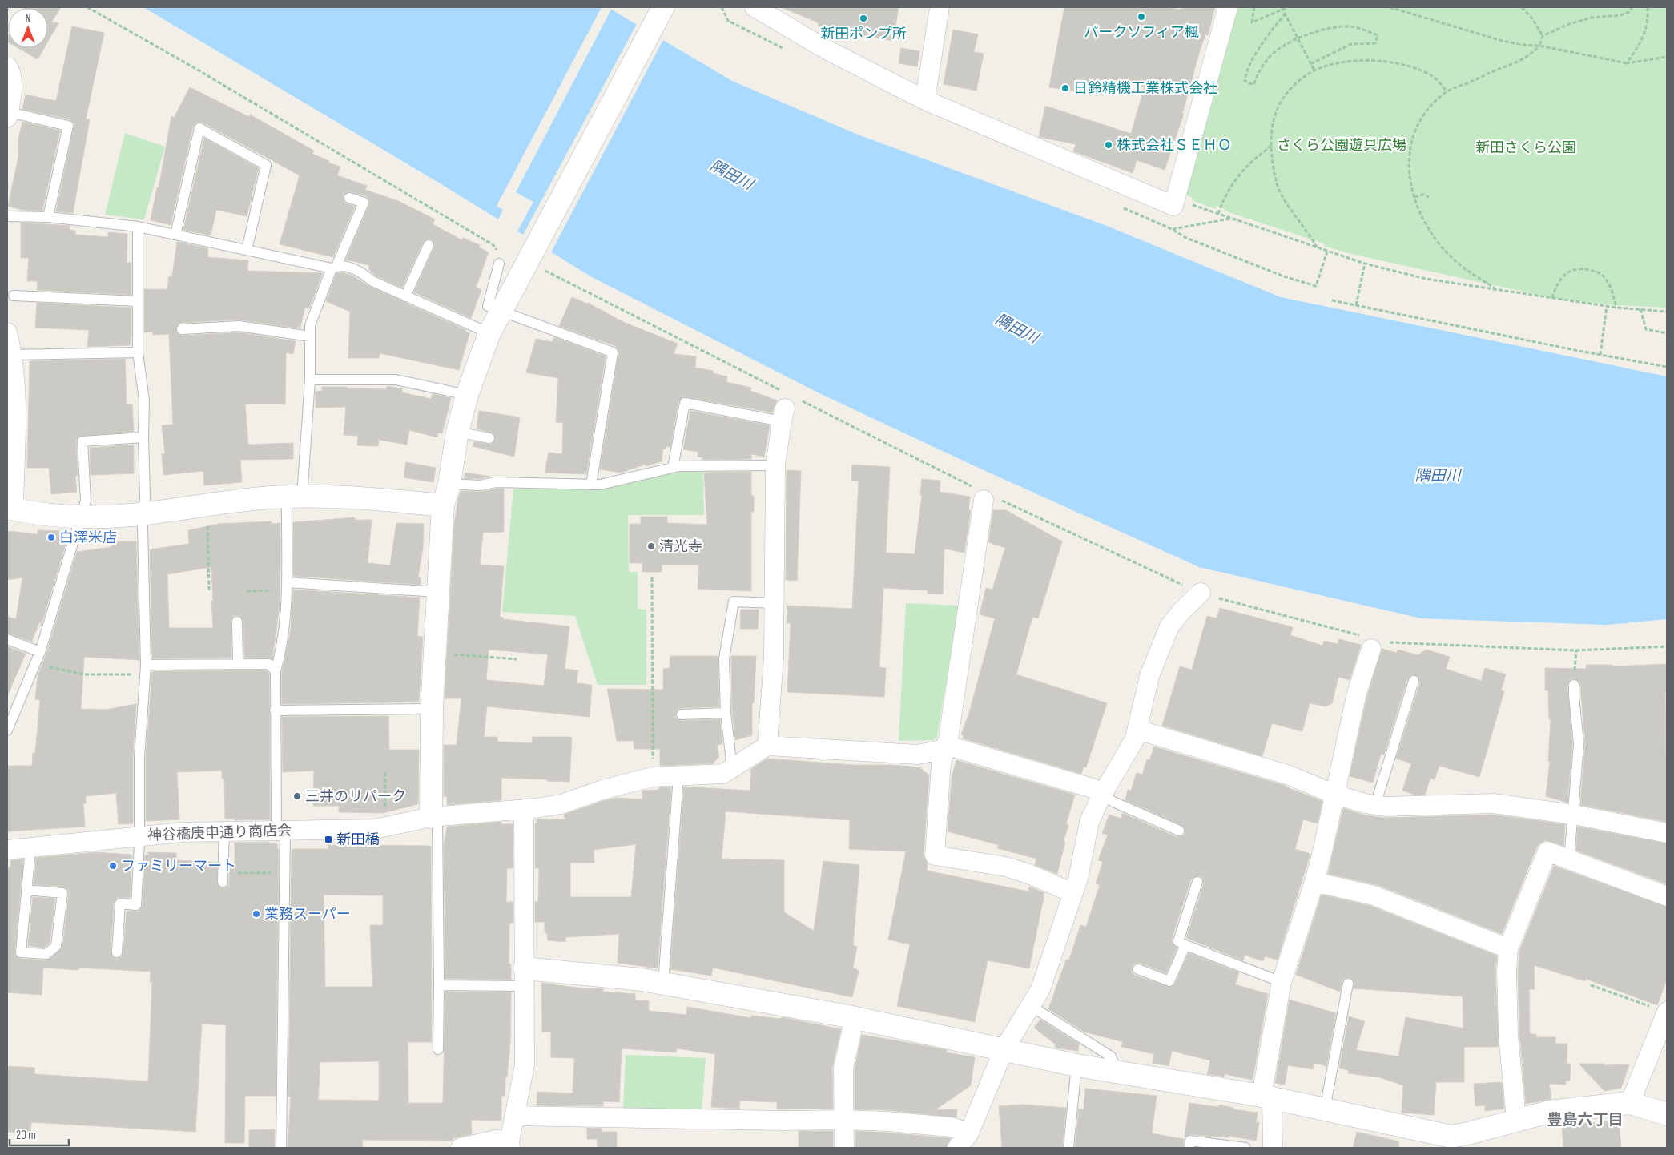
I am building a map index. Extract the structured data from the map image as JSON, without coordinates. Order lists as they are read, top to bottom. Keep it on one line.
{"streets":{"street":["神谷橋庚申通り商店会"]},"districts":["豊島六丁目"],"water":["隅田川"],"parks":["さくら公園遊具広場","新田さくら公園"],"places":{"other":["パークソフィア楓","新田ポンプ所","日鈴精機工業株式会社","株式会社ＳＥＨＯ","白澤米店","清光寺","三井のリパーク","ファミリーマート","業務スーパー"],"transit":["新田橋"]},"scale_bar":"20 m","north":"top"}
